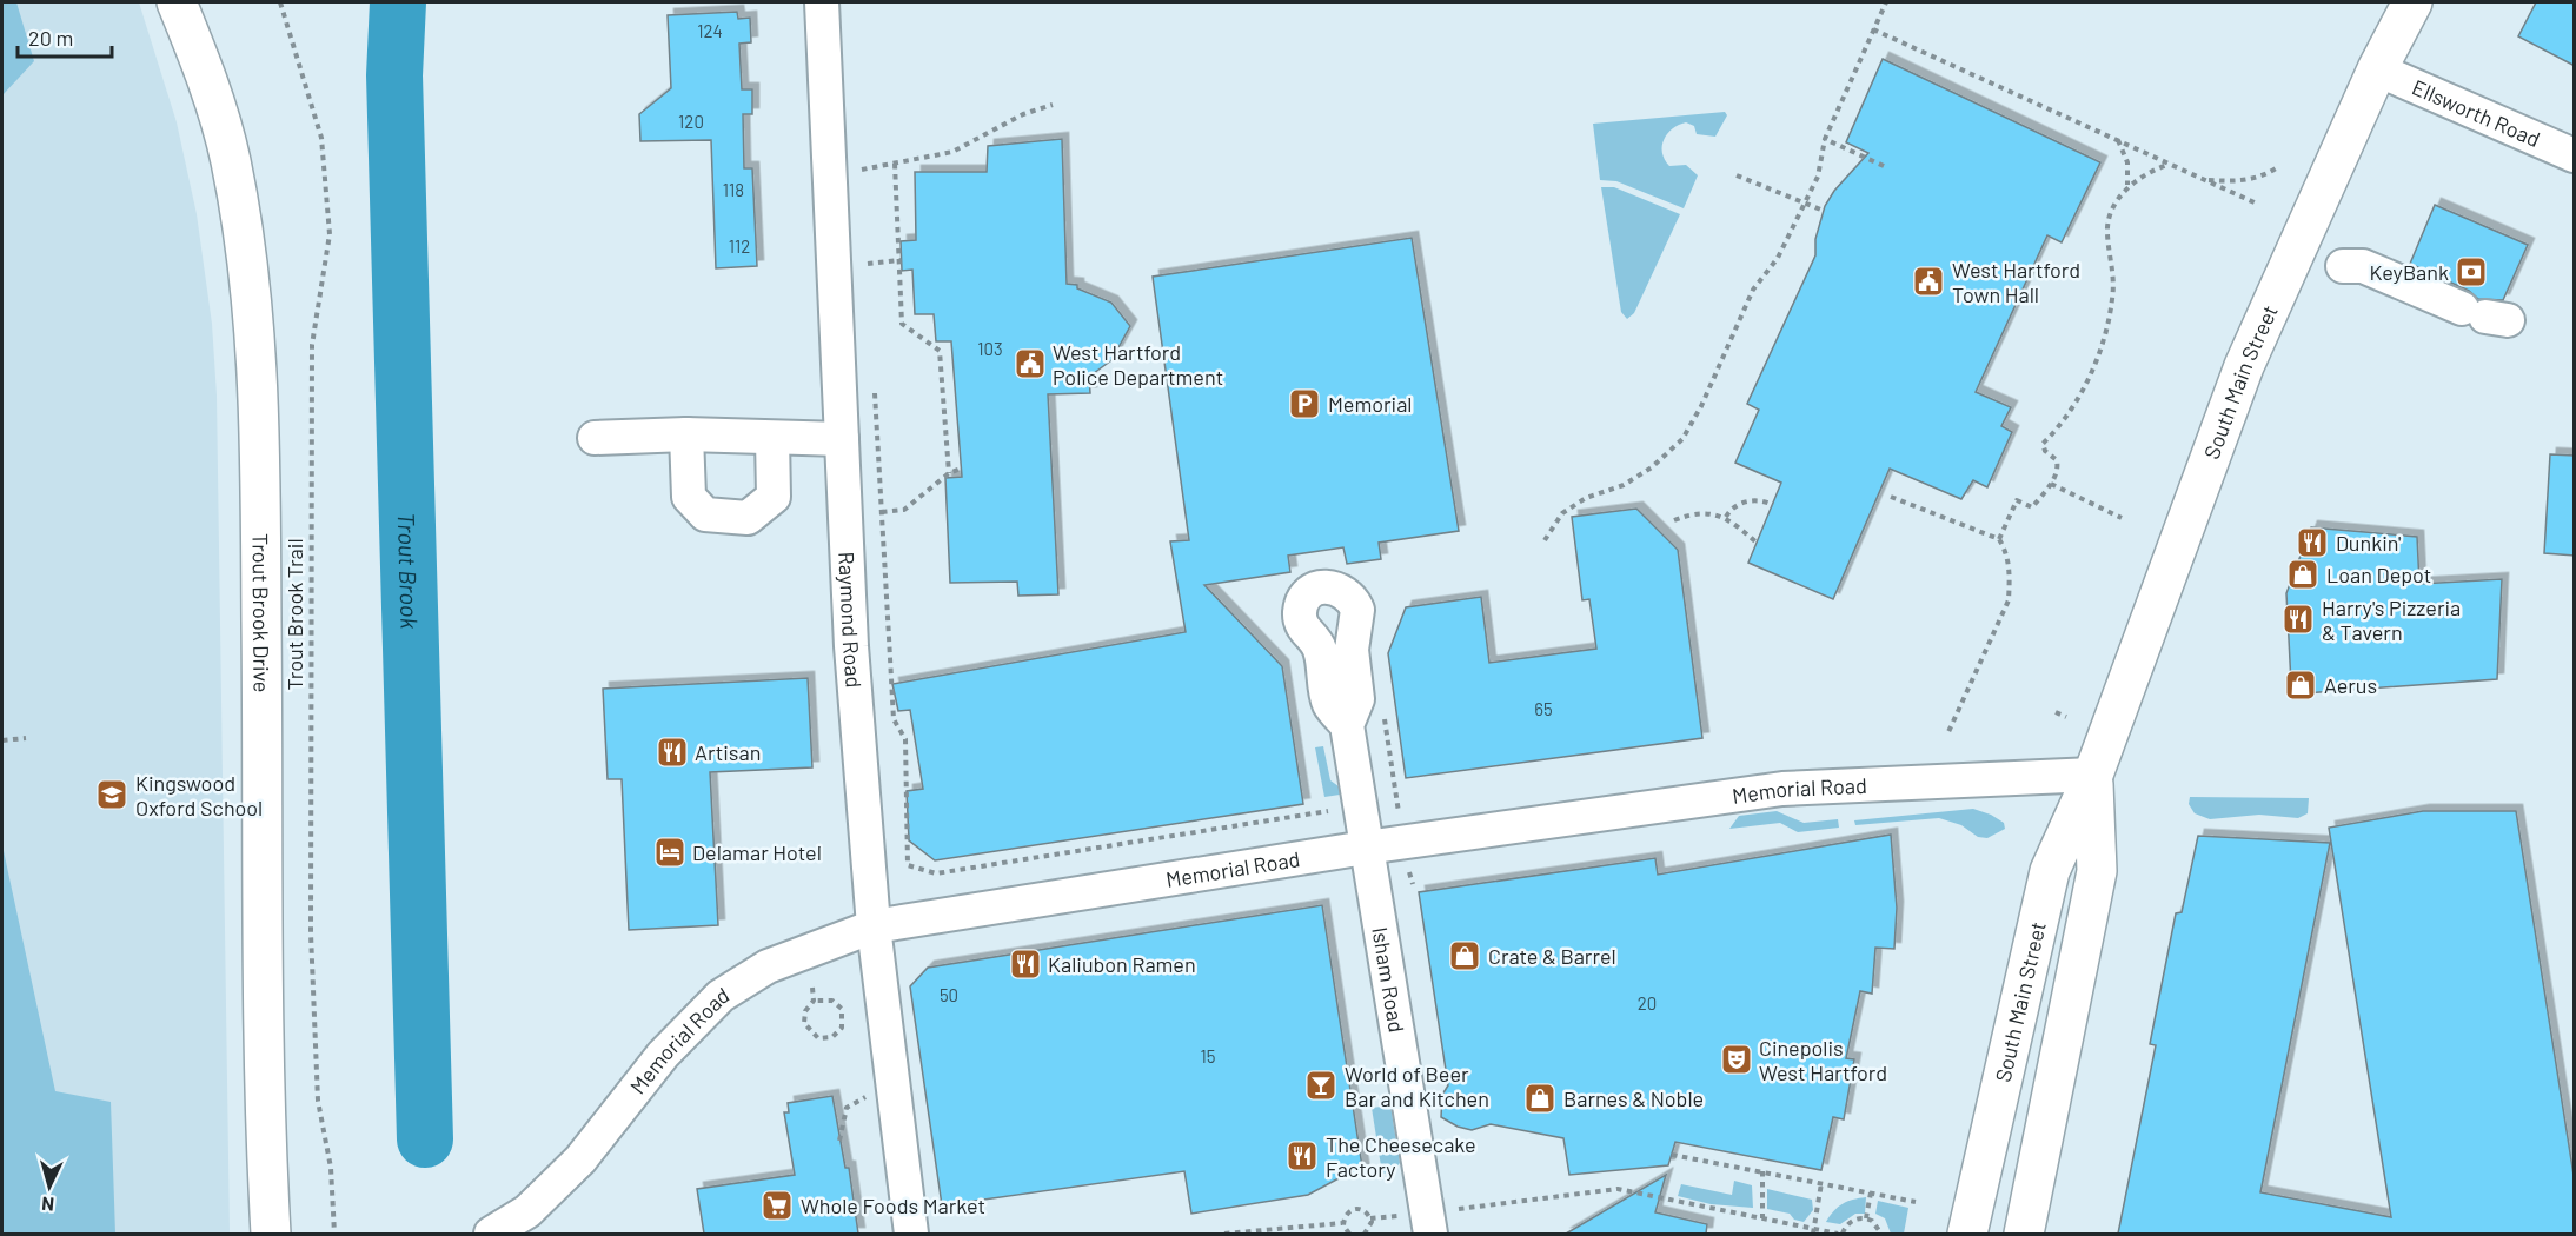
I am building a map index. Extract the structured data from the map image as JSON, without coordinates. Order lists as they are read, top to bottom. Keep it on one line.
{"streets":{"main road":["South Main Street","Trout Brook Drive"],"street":["Ellsworth Road","Raymond Road","Memorial Road","Isham Road"],"path":["Trout Brook Trail"]},"crossings":[["Ellsworth Road","South Main Street"],["South Main Street","Memorial Road"],["Raymond Road","Memorial Road"],["Memorial Road","Isham Road"]],"water":["Trout Brook"],"places":{"bank":["KeyBank"],"public building":["West Hartford Town Hall","West Hartford Police Department"],"parking":["Memorial"],"restaurant":["Dunkin'","Harry's Pizzeria & Tavern","Artisan","Kaliubon Ramen","The Cheesecake Factory"],"shop":["Loan Depot","Aerus","Crate & Barrel","Barnes & Noble"],"school or university":["Kingswood Oxford School"],"hotel":["Delamar Hotel"],"theatre":["Cinepolis West Hartford"],"bar":["World of Beer Bar and Kitchen"],"supermarket":["Whole Foods Market"]},"house_numbers":["124","120","118","112","103","65","50","20","15"],"scale_bar":"20 m","north":"bottom"}
